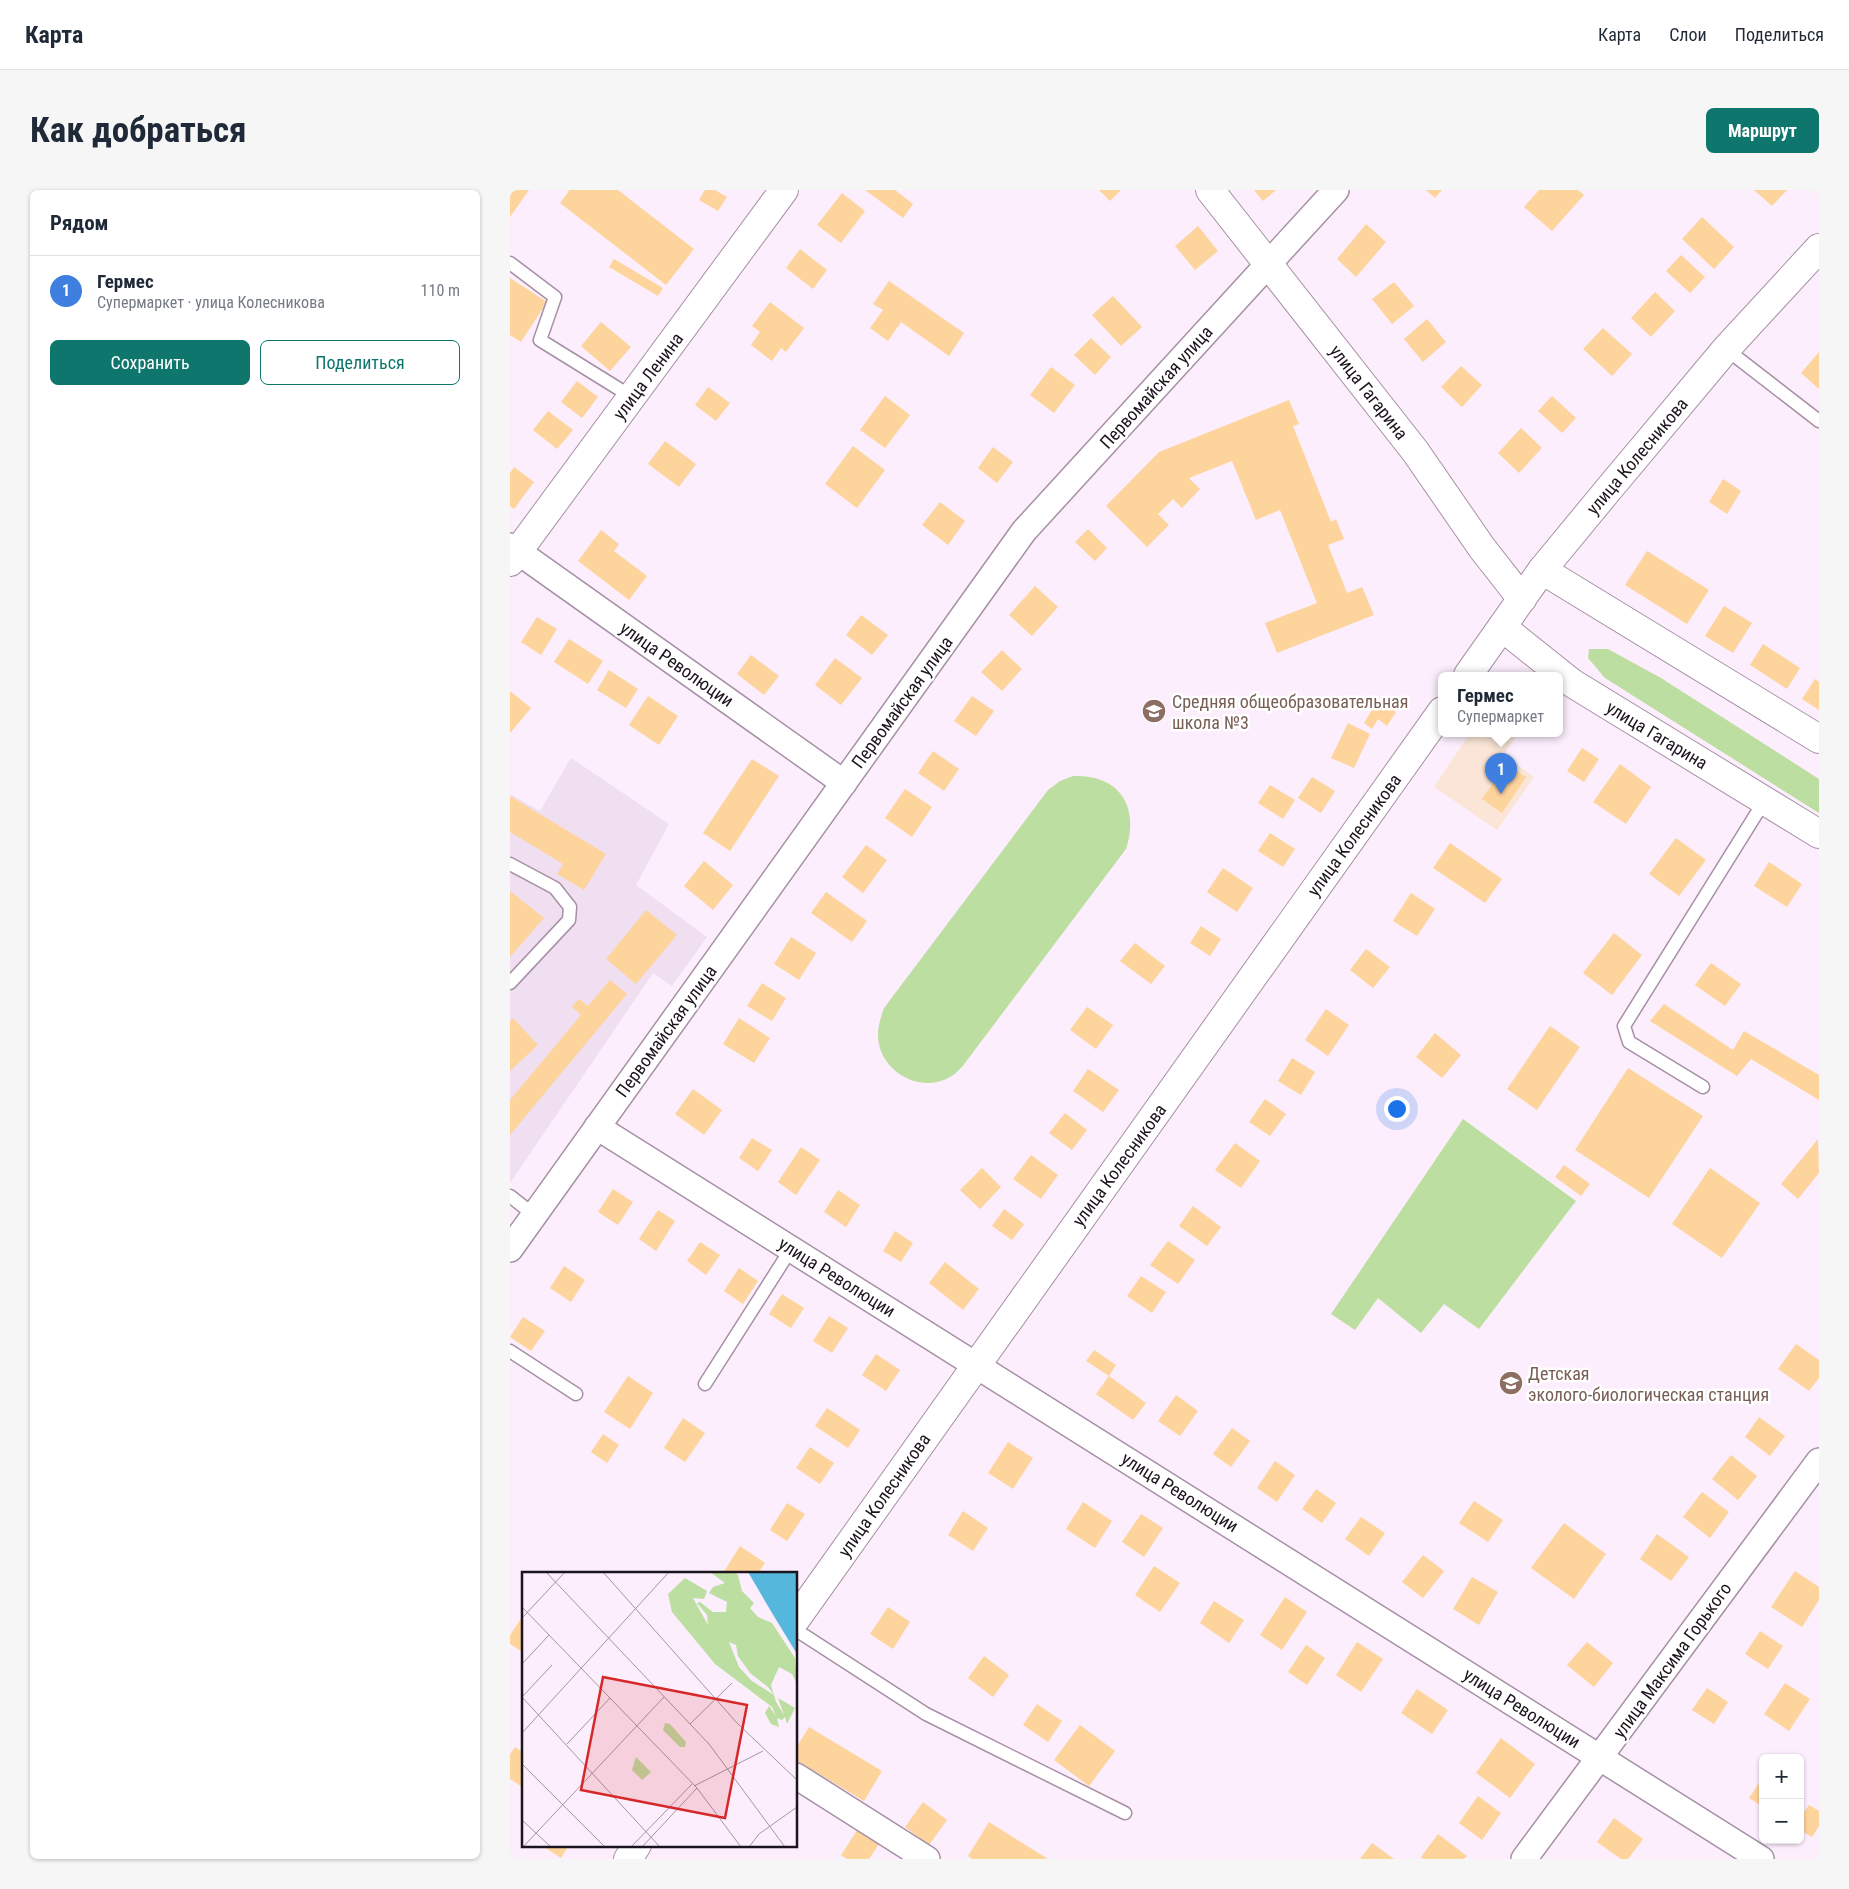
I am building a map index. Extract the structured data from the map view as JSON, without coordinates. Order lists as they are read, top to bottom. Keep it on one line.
{"streets":{"street":["улица Ленина","Первомайская улица","улица Гагарина","улица Колесникова","улица Революции","улица Максима Горького"]},"crossings":[["улица Ленина","улица Революции"],["Первомайская улица","улица Гагарина"],["Первомайская улица","улица Революции"],["улица Гагарина","улица Колесникова"],["улица Колесникова","улица Революции"],["улица Революции","улица Максима Горького"]],"places":{"school or university":["Средняя общеобразовательная школа №3","Детская эколого-биологическая станция"]},"page":{"header":"Карта","nav":["Карта","Слои","Поделиться"],"buttons":["Маршрут",["Сохранить","Поделиться"]],"title":"Как добраться","heading":"Рядом","list":[{"mark":"1","name":"Гермес","note":"Супермаркет · улица Колесникова","value":"110 m"}],"popup":["Гермес","Супермаркет"],"pins":"1","map_buttons":["+","−"]}}
